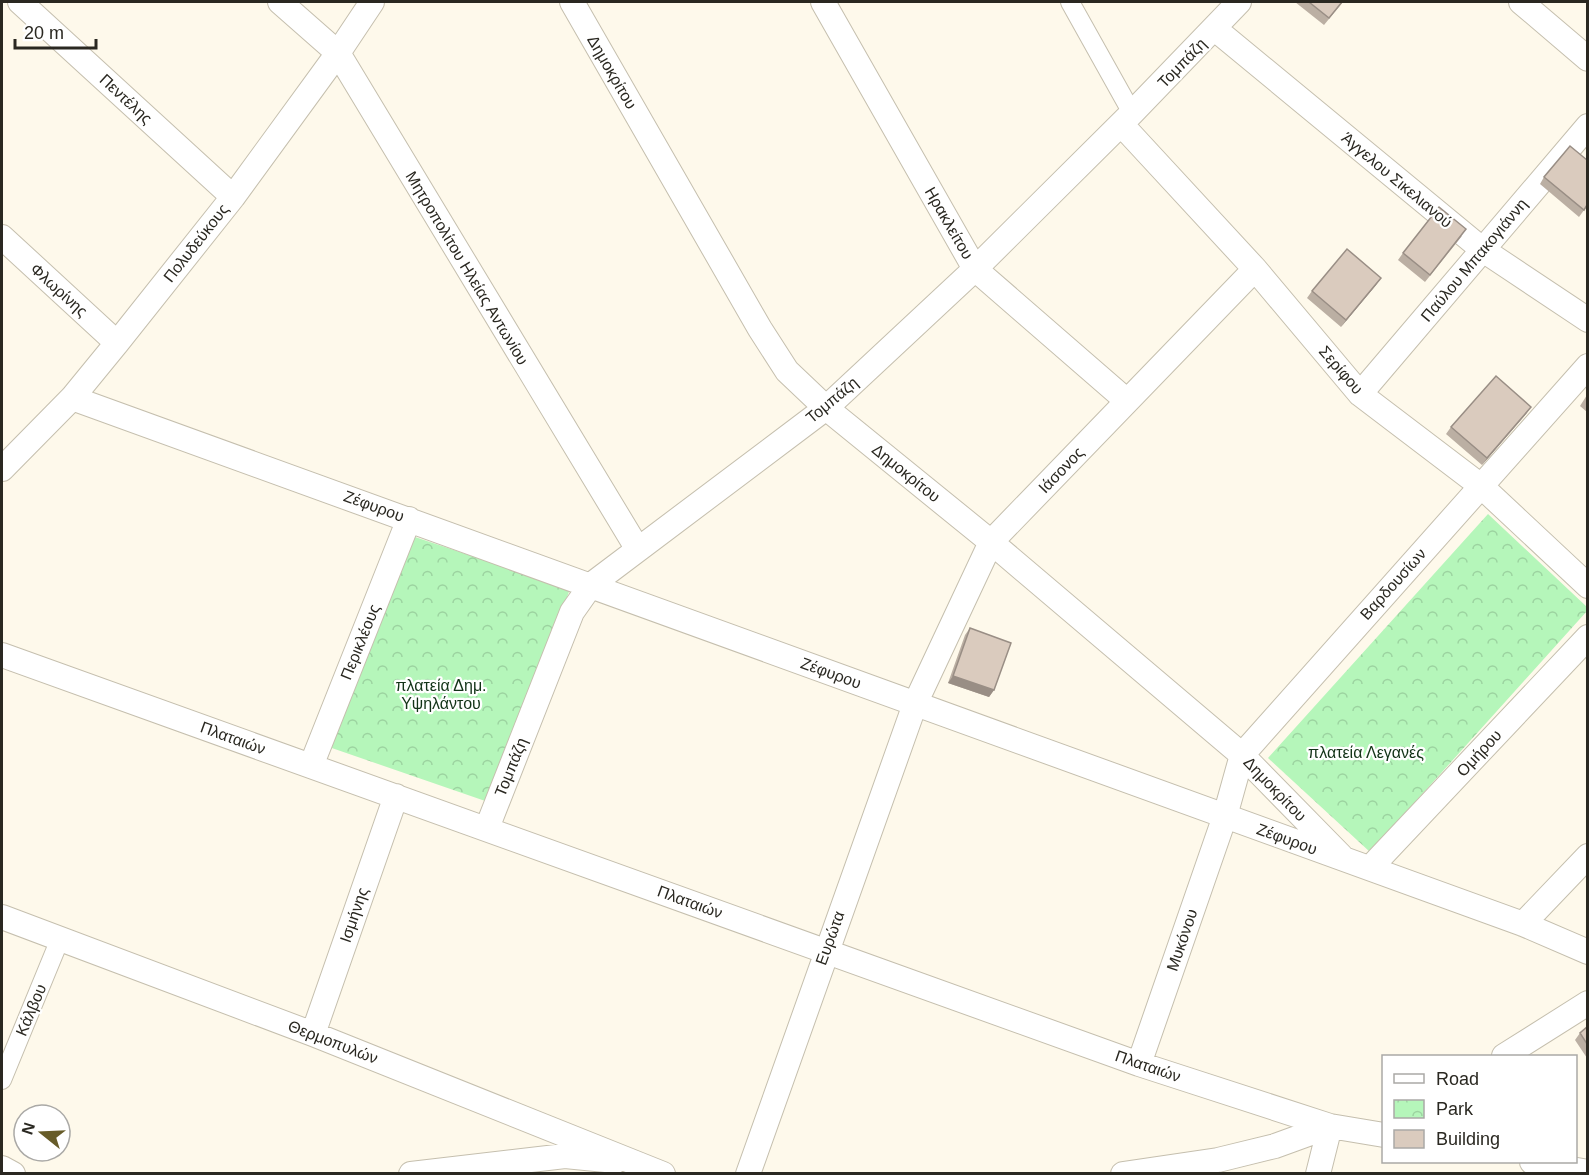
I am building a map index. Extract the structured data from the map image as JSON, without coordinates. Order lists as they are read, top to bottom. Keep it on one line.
{"streets":{"street":["Τομπάζη","Δημοκρίτου","Πεντέλης","Άγγελου Σικελιανού","Ηρακλείτου","Πολυδεύκους","Παύλου Μπακογιάννη","Μητροπολίτου Ηλείας Αντωνίου","Φλωρίνης","Σερίφου","Ιάσονος","Ζέφυρου","Βαρδουσίων","Περικλέους","Πλαταιών","Ομήρου","Ισμήνης","Ευρώτα","Μυκόνου","Κάλβου","Θερμοπυλών"]},"crossings":[["Τομπάζη","Δημοκρίτου"],["Τομπάζη","Άγγελου Σικελιανού"],["Τομπάζη","Ηρακλείτου"],["Τομπάζη","Μητροπολίτου Ηλείας Αντωνίου"],["Τομπάζη","Σερίφου"],["Τομπάζη","Ζέφυρου"],["Τομπάζη","Πλαταιών"],["Δημοκρίτου","Ιάσονος"],["Δημοκρίτου","Ζέφυρου"],["Δημοκρίτου","Βαρδουσίων"],["Πεντέλης","Πολυδεύκους"],["Άγγελου Σικελιανού","Παύλου Μπακογιάννη"],["Ηρακλείτου","Ιάσονος"],["Πολυδεύκους","Μητροπολίτου Ηλείας Αντωνίου"],["Πολυδεύκους","Φλωρίνης"],["Πολυδεύκους","Ζέφυρου"],["Παύλου Μπακογιάννη","Σερίφου"],["Σερίφου","Ιάσονος"],["Σερίφου","Βαρδουσίων"],["Ιάσονος","Ζέφυρου"],["Ιάσονος","Ευρώτα"],["Ζέφυρου","Βαρδουσίων"],["Ζέφυρου","Περικλέους"],["Ζέφυρου","Ομήρου"],["Ζέφυρου","Ευρώτα"],["Ζέφυρου","Μυκόνου"],["Βαρδουσίων","Μυκόνου"],["Περικλέους","Πλαταιών"],["Πλαταιών","Ισμήνης"],["Πλαταιών","Ευρώτα"],["Πλαταιών","Μυκόνου"],["Ισμήνης","Θερμοπυλών"],["Κάλβου","Θερμοπυλών"]],"parks":["πλατεία Δημ. Υψηλάντου","πλατεία Λεγανές"],"legend":["Road","Park","Building"],"scale_bar":"20 m","north":"left"}
